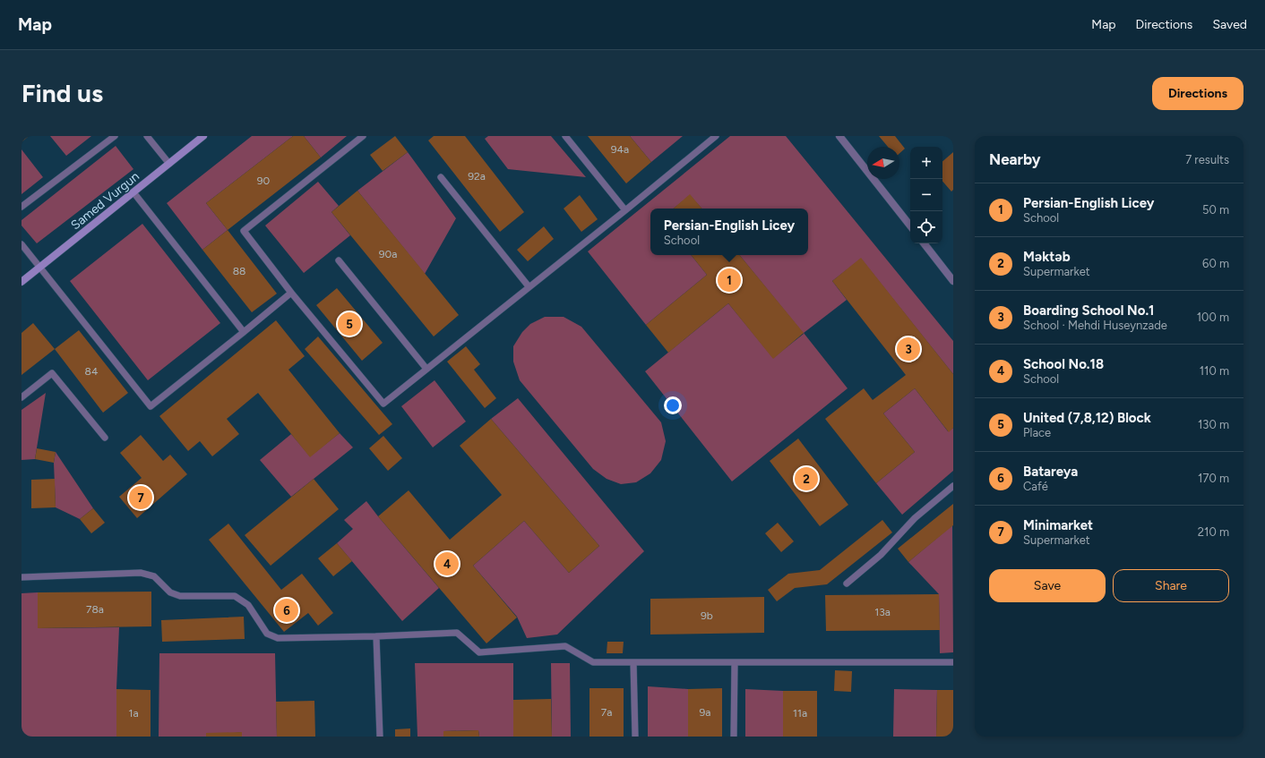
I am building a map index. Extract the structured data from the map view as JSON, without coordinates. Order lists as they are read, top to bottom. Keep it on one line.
{"streets":{"main road":["Samed Vurgun"]},"house_numbers":["94a","92a","90","90a","88","84","78a","13a","9b","7a","9a","1a","11a"],"north":"left","page":{"header":"Map","nav":["Map","Directions","Saved"],"buttons":["Directions",["Save","Share"]],"title":"Find us","heading":["Nearby","7 results"],"map_buttons":["+","−"],"list":[{"mark":"1","name":"Persian-English Licey","note":"School","value":"50 m"},{"mark":"2","name":"Məktəb","note":"Supermarket","value":"60 m"},{"mark":"3","name":"Boarding School No.1","note":"School · Mehdi Huseynzade","value":"100 m"},{"mark":"4","name":"School No.18","note":"School","value":"110 m"},{"mark":"5","name":"United (7,8,12) Block","note":"Place","value":"130 m"},{"mark":"6","name":"Batareya","note":"Café","value":"170 m"},{"mark":"7","name":"Minimarket","note":"Supermarket","value":"210 m"}],"popup":["Persian-English Licey","School"],"pins":["1","5","3","2","7","4","6"]}}
